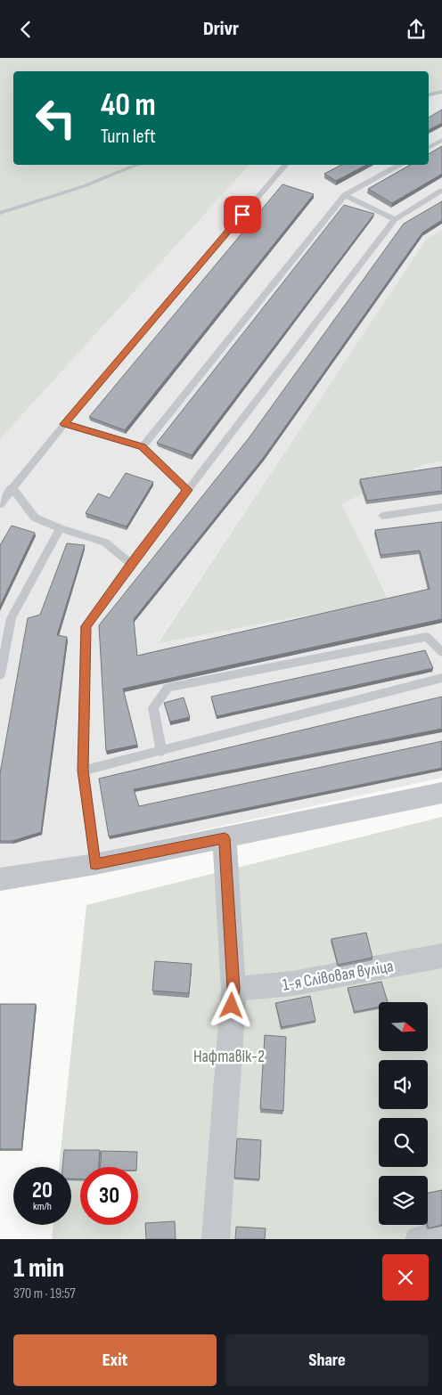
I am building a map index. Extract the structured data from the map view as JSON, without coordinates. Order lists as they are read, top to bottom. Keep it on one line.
{"streets":{"street":["1-я Слівовая вуліца"]},"parks":["Нафтавік-2"],"north":"right","page":{"header":"Drivr","turn":["40 m","Turn left"],"speed":"20 km/h","limit":"30","heading":["1 min","370 m · 19:57"],"buttons":["Exit","Share"]}}
